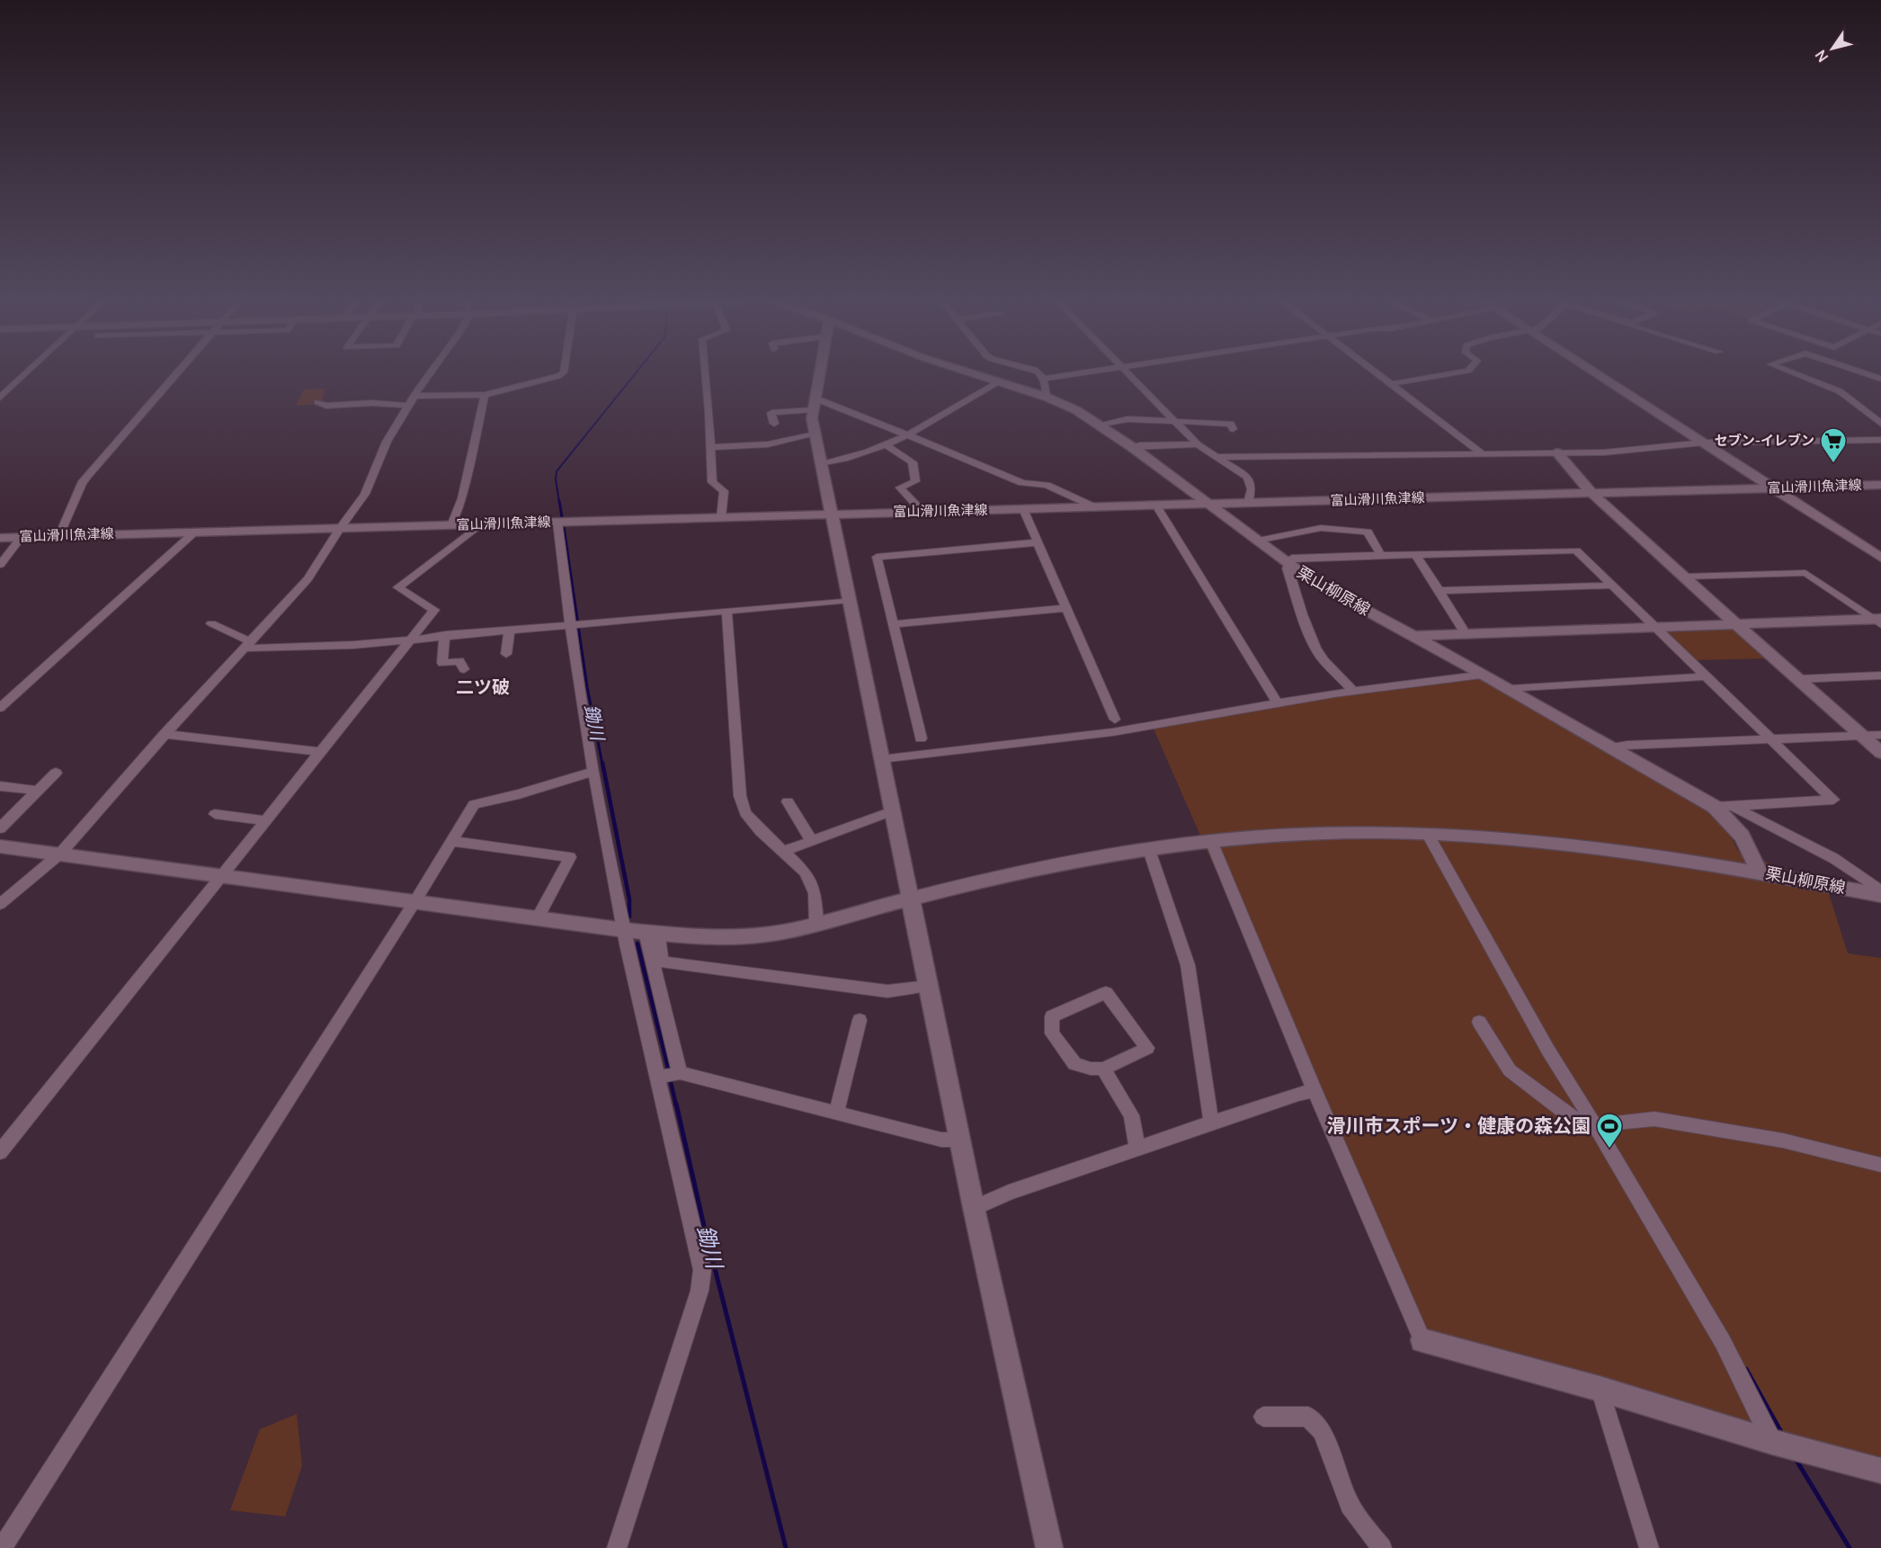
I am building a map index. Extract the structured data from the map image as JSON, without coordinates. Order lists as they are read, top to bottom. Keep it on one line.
{"streets":{"street":["富山滑川魚津線","栗山柳原線"]},"crossings":[["富山滑川魚津線","栗山柳原線"]],"districts":["二ツ破"],"water":["鋤川"],"places":{"supermarket":["セブン-イレブン"],"sports":["滑川市スポーツ・健康の森公園"]},"north":"bottom left"}
